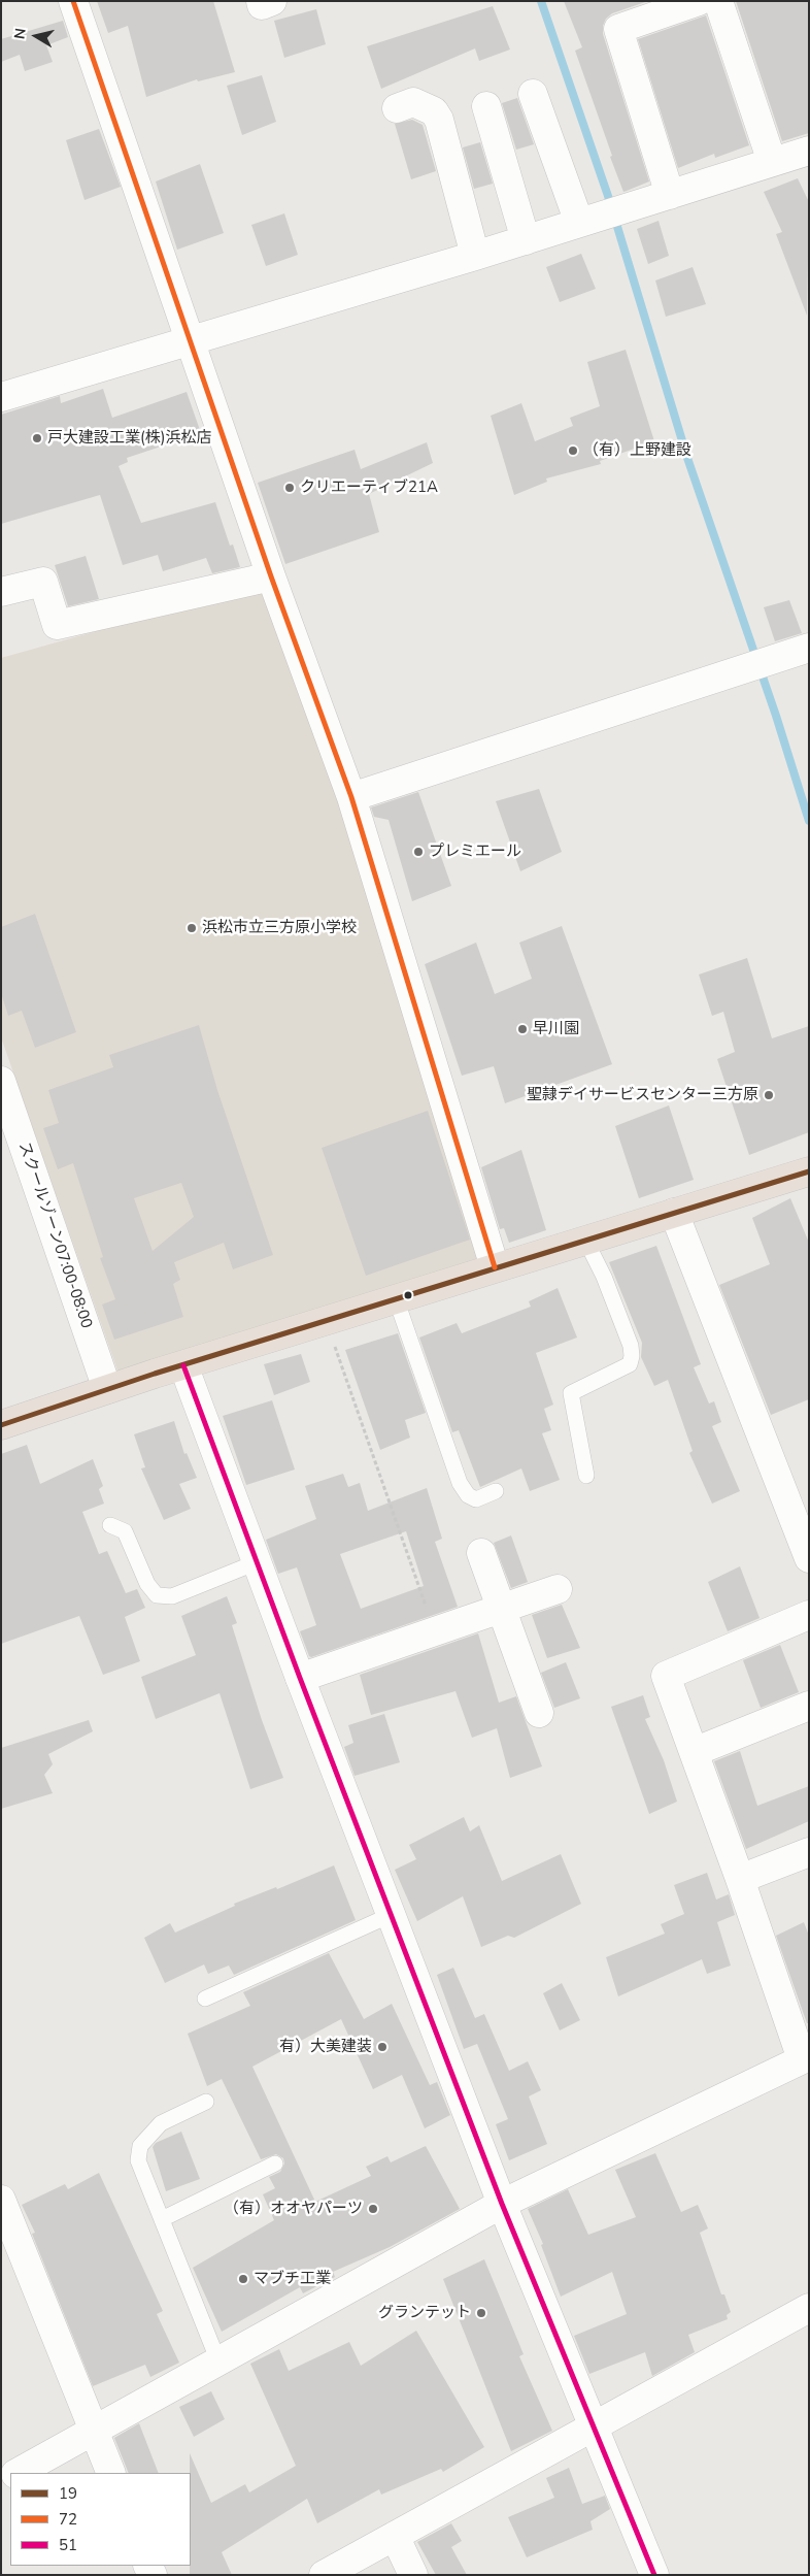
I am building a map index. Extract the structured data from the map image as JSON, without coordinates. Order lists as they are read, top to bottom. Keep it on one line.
{"streets":{"street":["スクールゾーン07:00-08:00"]},"places":["戸大建設工業(株)浜松店","（有）上野建設","クリエーティブ21A","プレミエール","浜松市立三方原小学校","早川園","聖隷デイサービスセンター三方原","有）大美建装","（有）オオヤパーツ","マブチ工業","グランテット"],"lines":["transit line 72","transit line 19","transit line 51"],"legend":["19","72","51"],"north":"left"}
